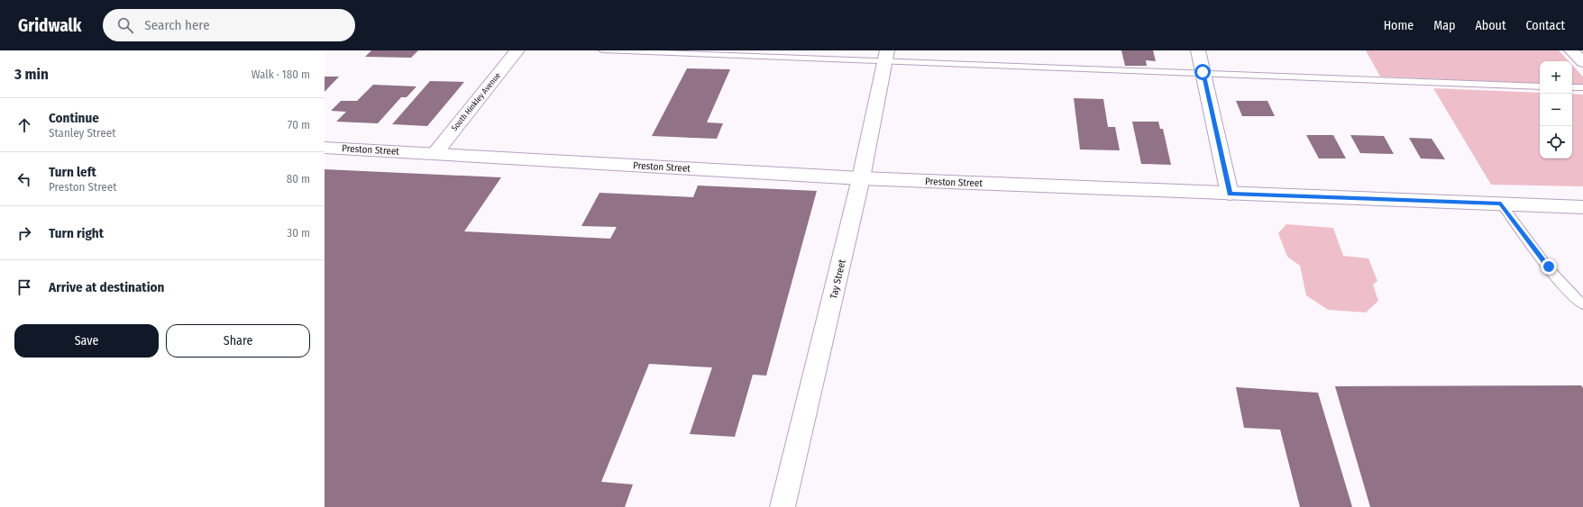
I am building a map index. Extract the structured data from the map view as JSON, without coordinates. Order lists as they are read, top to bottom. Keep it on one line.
{"streets":{"street":["South Hinkley Avenue","Preston Street","Tay Street"]},"crossings":[["South Hinkley Avenue","Preston Street"],["Preston Street","Tay Street"]],"page":{"header":"Gridwalk","search":"Search here","nav":["Home","Map","About","Contact"],"heading":["3 min","Walk · 180 m"],"map_buttons":["+","−"],"list":[["Continue","Stanley Street","70 m"],["Turn left","Preston Street","80 m"],["Turn right","30 m"],"Arrive at destination"],"buttons":["Save","Share"]}}
